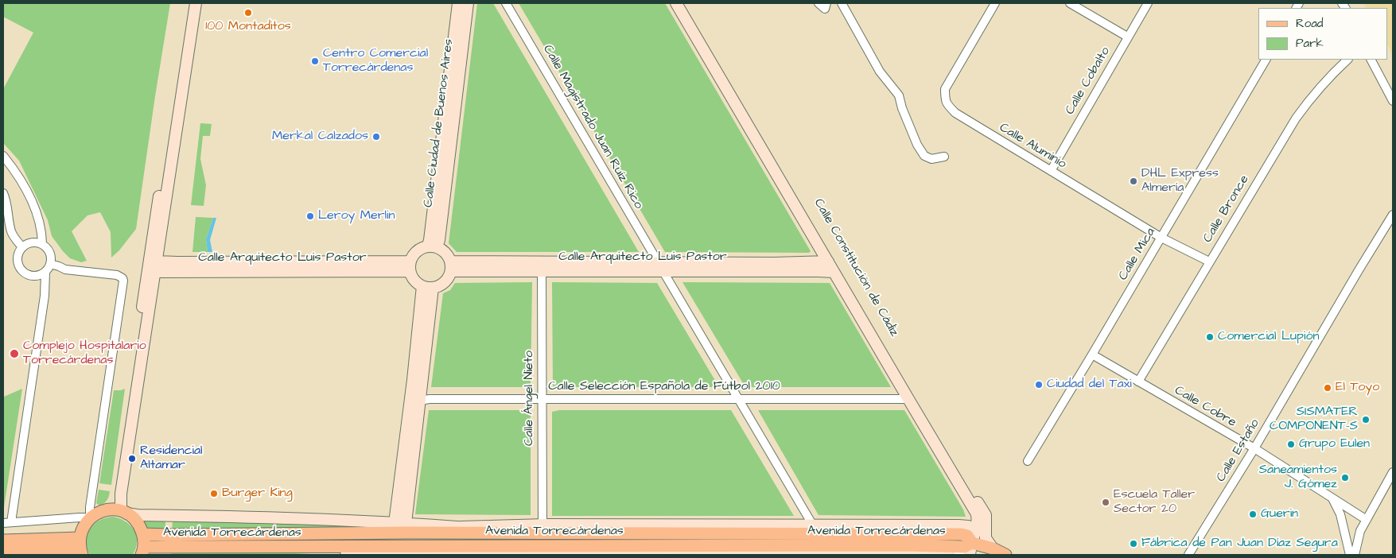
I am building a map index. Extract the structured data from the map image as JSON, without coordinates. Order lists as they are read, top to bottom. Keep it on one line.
{"streets":{"main road":["Avenida Torrecárdenas"],"street":["Calle Cobalto","Calle Ciudad de Buenos Aires","Calle Magistrado Juan Ruíz Rico","Calle Aluminio","Calle Bronce","Calle Mica","Calle Arquitecto Luis Pastor","Calle Constitución de Cádiz","Calle Selección Española de Fútbol 2010","Calle Ángel Nieto","Calle Cobre","Calle Estaño"]},"crossings":[["Calle Cobalto","Calle Aluminio"],["Calle Ciudad de Buenos Aires","Calle Arquitecto Luis Pastor"],["Calle Magistrado Juan Ruíz Rico","Calle Arquitecto Luis Pastor"],["Calle Magistrado Juan Ruíz Rico","Calle Selección Española de Fútbol 2010"],["Calle Magistrado Juan Ruíz Rico","Avenida Torrecárdenas"],["Calle Aluminio","Calle Bronce"],["Calle Aluminio","Calle Mica"],["Calle Bronce","Calle Cobre"],["Calle Mica","Calle Cobre"],["Calle Arquitecto Luis Pastor","Calle Constitución de Cádiz"],["Calle Arquitecto Luis Pastor","Calle Ángel Nieto"],["Calle Constitución de Cádiz","Calle Selección Española de Fútbol 2010"],["Calle Constitución de Cádiz","Avenida Torrecárdenas"],["Calle Selección Española de Fútbol 2010","Calle Ángel Nieto"],["Calle Ángel Nieto","Avenida Torrecárdenas"],["Calle Cobre","Calle Estaño"]],"places":["100 Montaditos","Centro Comercial Torrecárdenas","Merkal Calzados","DHL Express Almería","Leroy Merlin","Comercial Lupión","Complejo Hospitalario Torrecárdenas","Ciudad del Taxi","El Toyo","SISMATER COMPONENT-S","Grupo Eulen","Residencial Altamar","Saneamientos J. Gómez","Burger King","Escuela Taller Sector 20","Guerin","Fábrica de Pan Juan Díaz Segura"],"legend":["Road","Park"]}
